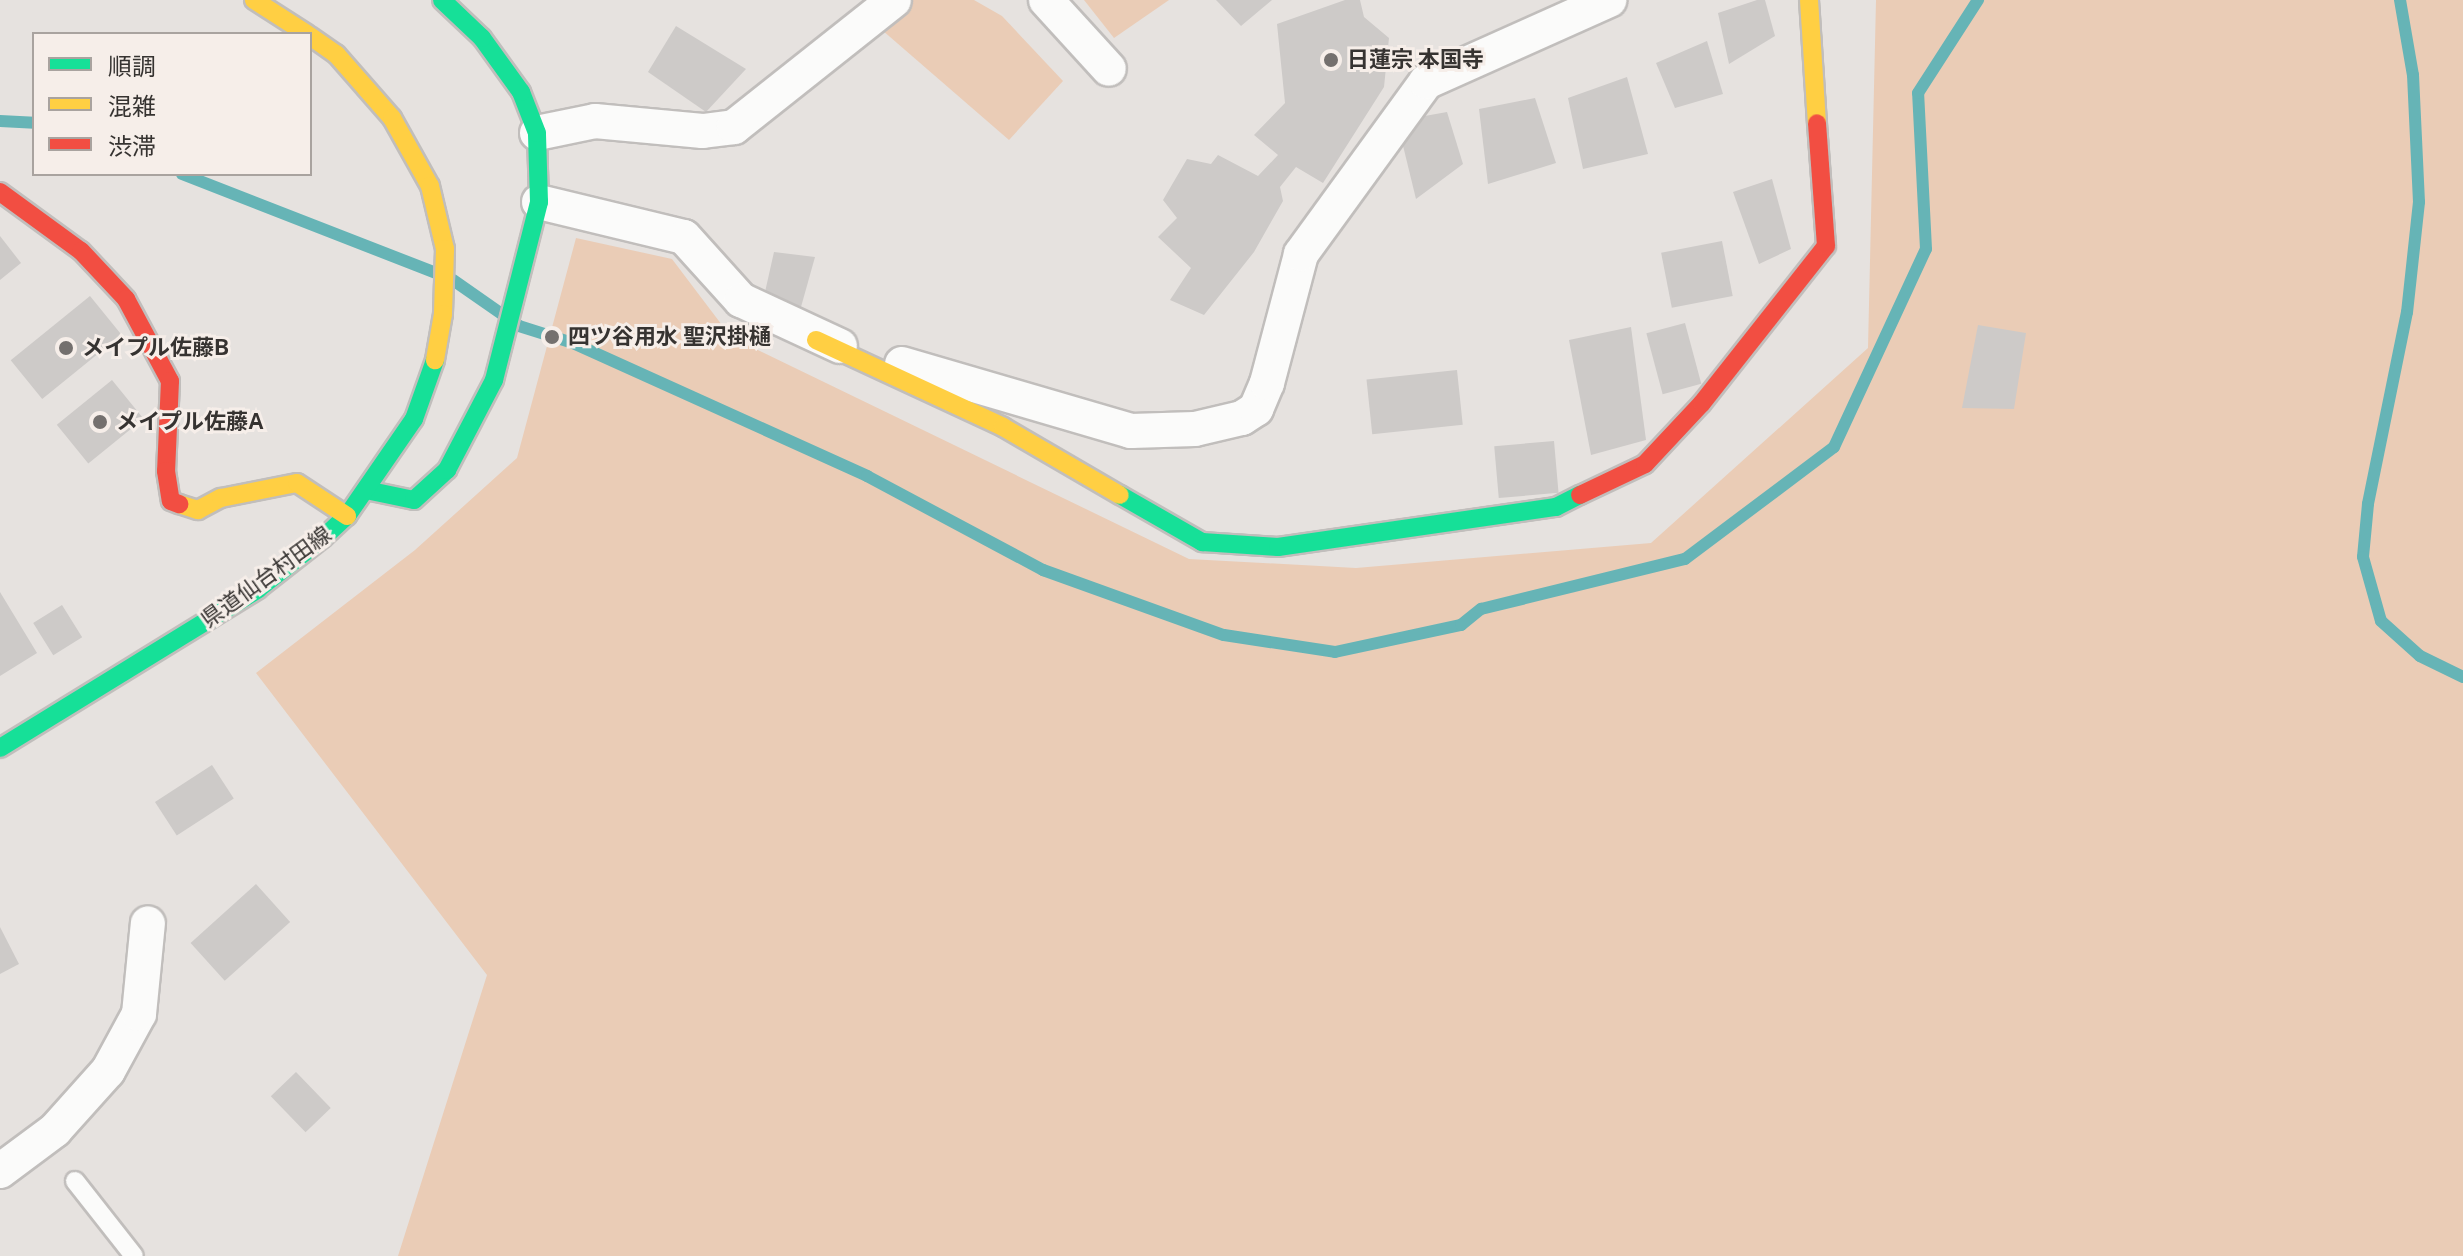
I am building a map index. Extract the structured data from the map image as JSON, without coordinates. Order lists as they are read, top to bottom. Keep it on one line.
{"streets":{"street":["県道仙台村田線"]},"places":["日蓮宗 本国寺","四ツ谷用水 聖沢掛樋","メイプル佐藤B","メイプル佐藤A"],"legend":["順調","混雑","渋滞"]}
